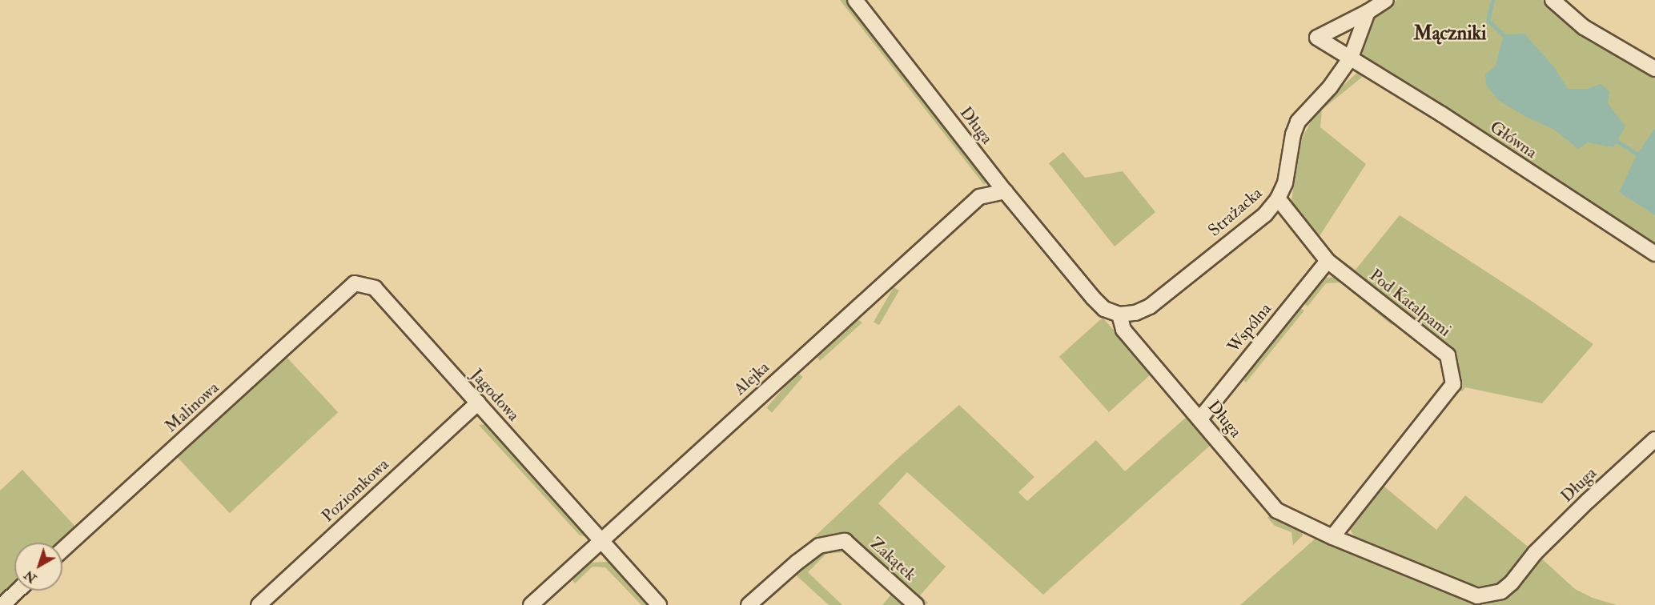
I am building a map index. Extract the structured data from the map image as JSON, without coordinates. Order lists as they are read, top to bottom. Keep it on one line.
{"streets":{"street":["Długa","Główna","Strażacka","Pod Katalpami","Wspólna","Alejka","Jagodowa","Malinowa","Poziomkowa","Zakątek"]},"crossings":[["Długa","Strażacka"],["Długa","Pod Katalpami"],["Długa","Wspólna"],["Długa","Alejka"],["Główna","Strażacka"],["Strażacka","Pod Katalpami"],["Pod Katalpami","Wspólna"],["Alejka","Jagodowa"],["Jagodowa","Malinowa"],["Jagodowa","Poziomkowa"]],"districts":["Mączniki"],"north":"bottom left"}
